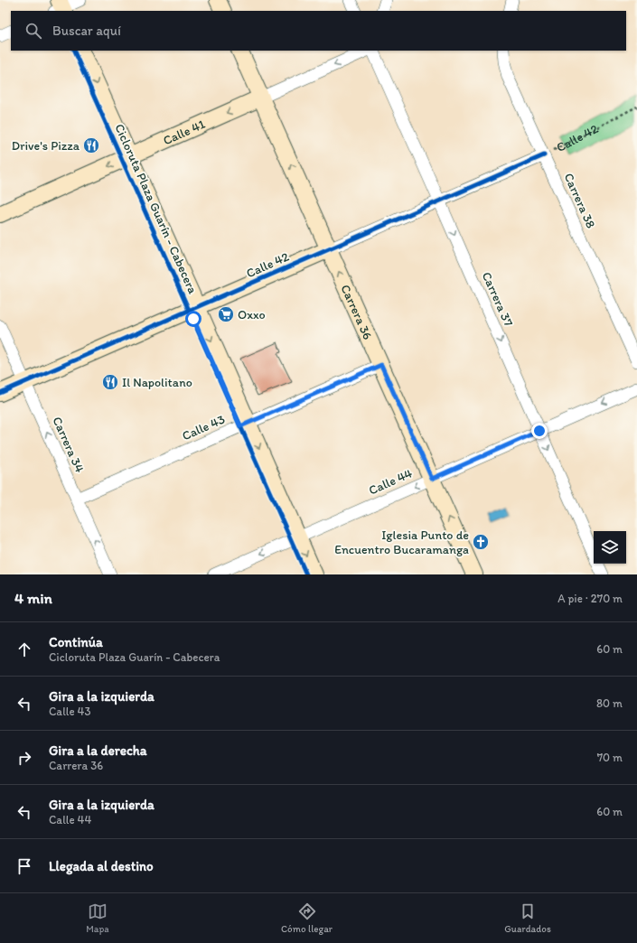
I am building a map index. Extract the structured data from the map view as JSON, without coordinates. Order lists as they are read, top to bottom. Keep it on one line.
{"streets":{"street":["Calle 41","Calle 42","Carrera 38","Carrera 37","Carrera 36","Calle 43","Carrera 34","Calle 44"],"cycle path":["Cicloruta Plaza Guarín - Cabecera"]},"crossings":[["Calle 41","Carrera 36"],["Calle 42","Carrera 38"],["Calle 42","Carrera 37"],["Calle 42","Carrera 36"],["Calle 42","Carrera 34"],["Carrera 37","Calle 44"],["Carrera 36","Calle 43"],["Carrera 36","Calle 44"],["Calle 43","Carrera 34"]],"one_way":["Calle 41","Carrera 37","Carrera 34","Calle 44"],"places":{"restaurant":["Drive's Pizza","Il Napolitano"],"supermarket":["Oxxo"],"church":["Iglesia Punto de Encuentro Bucaramanga"]},"page":{"search":"Buscar aquí","heading":["4 min","A pie · 270 m"],"list":[["Continúa","Cicloruta Plaza Guarín - Cabecera","60 m"],["Gira a la izquierda","Calle 43","80 m"],["Gira a la derecha","Carrera 36","70 m"],["Gira a la izquierda","Calle 44","60 m"],"Llegada al destino"],"nav":["Mapa","Cómo llegar","Guardados"]}}
